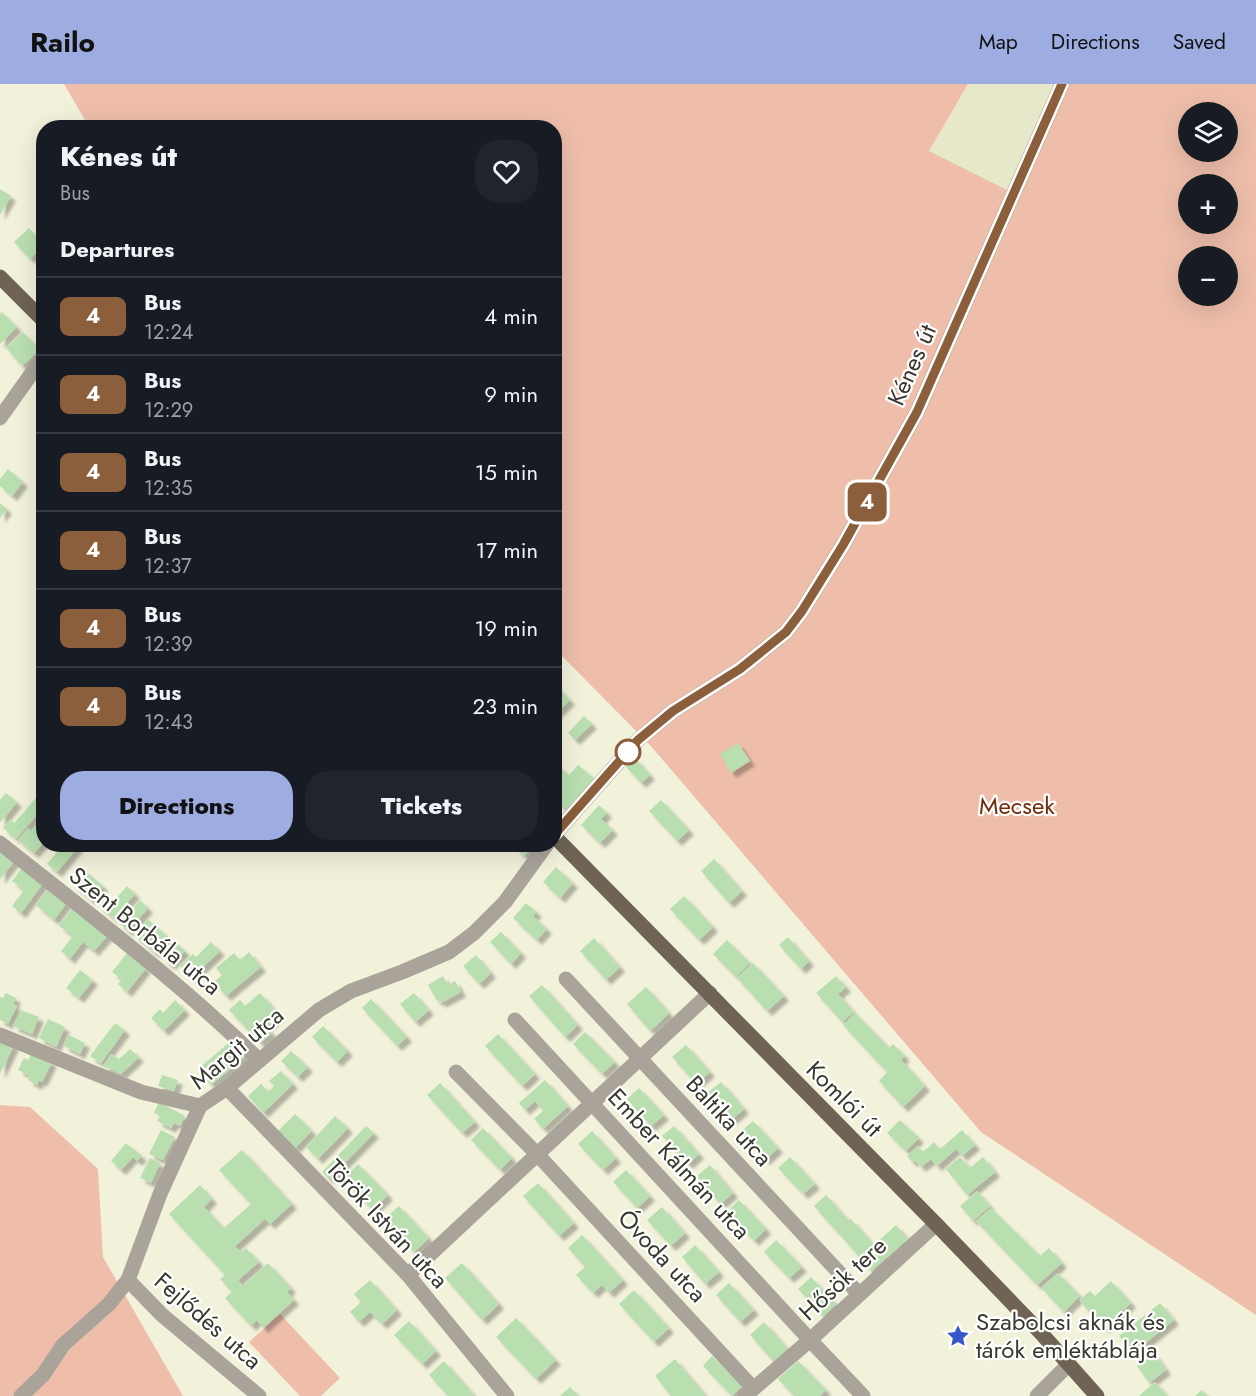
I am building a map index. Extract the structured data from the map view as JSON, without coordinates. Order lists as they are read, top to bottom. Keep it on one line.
{"streets":{"main road":["Komlói út"],"street":["Kénes út","Szent Borbála utca","Margit utca","Baltika utca","Ember Kálmán utca","Török István utca","Óvoda utca","Hősök tere","Fejlődés utca"]},"crossings":[["Szent Borbála utca","Margit utca"],["Margit utca","Török István utca"],["Margit utca","Fejlődés utca"],["Komlói út","Hősök tere"],["Baltika utca","Hősök tere"],["Ember Kálmán utca","Hősök tere"]],"parks":["Mecsek"],"places":{"place":["Szabolcsi aknák és tárók emléktáblája"]},"lines":["bus line 4"],"page":{"header":"Railo","nav":["Map","Directions","Saved"],"on_map":"4","map_buttons":["+","−"],"heading":[["Kénes út","Bus"],"Departures"],"list":[{"mark":"4","name":"Bus","note":"12:24","value":"4 min"},{"mark":"4","name":"Bus","note":"12:29","value":"9 min"},{"mark":"4","name":"Bus","note":"12:35","value":"15 min"},{"mark":"4","name":"Bus","note":"12:37","value":"17 min"},{"mark":"4","name":"Bus","note":"12:39","value":"19 min"},{"mark":"4","name":"Bus","note":"12:43","value":"23 min"}],"buttons":["Directions","Tickets"]}}
